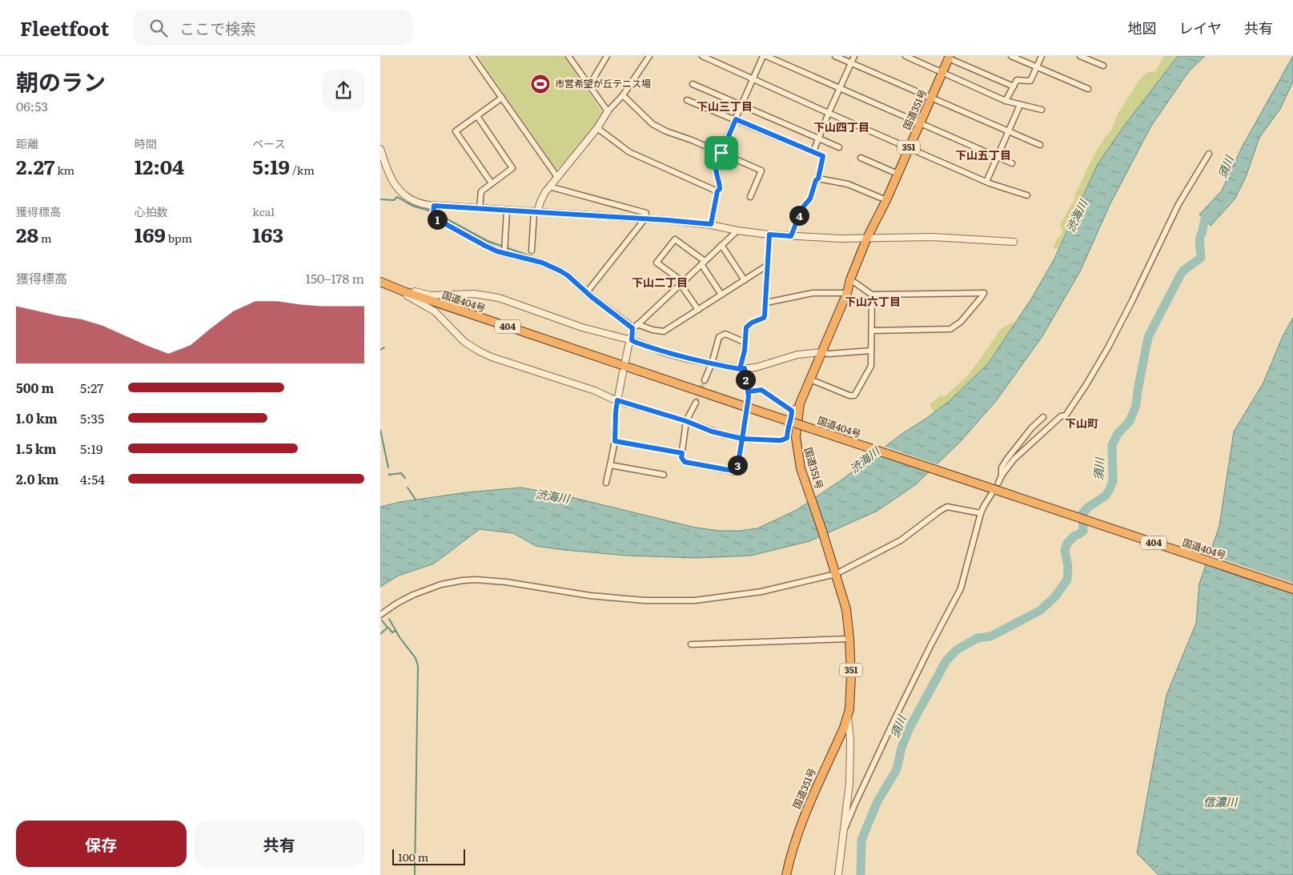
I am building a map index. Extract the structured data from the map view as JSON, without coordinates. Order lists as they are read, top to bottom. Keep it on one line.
{"streets":{"highway":["国道351号","351","国道404号","404"]},"districts":["下山三丁目","下山四丁目","下山五丁目","下山二丁目","下山六丁目","下山町"],"water":["須川","渋海川","信濃川"],"places":{"sports":["市営希望が丘テニス場"]},"scale_bar":"100 m","page":{"header":"Fleetfoot","search":"ここで検索","nav":["地図","レイヤ","共有"],"heading":["朝のラン","06:53"],"stats":[["距離","2.27 km"],["時間","12:04"],["ペース","5:19 /km"],["獲得標高","28 m"],["心拍数","169 bpm"],["kcal","163"]],"pins":["4","1","2","3"],"chart":["獲得標高","150–178 m"],"list":[{"name":"500 m","note":"5:27"},{"name":"1.0 km","note":"5:35"},{"name":"1.5 km","note":"5:19"},{"name":"2.0 km","note":"4:54"}],"buttons":["保存","共有"],"scale":"100 m"}}
